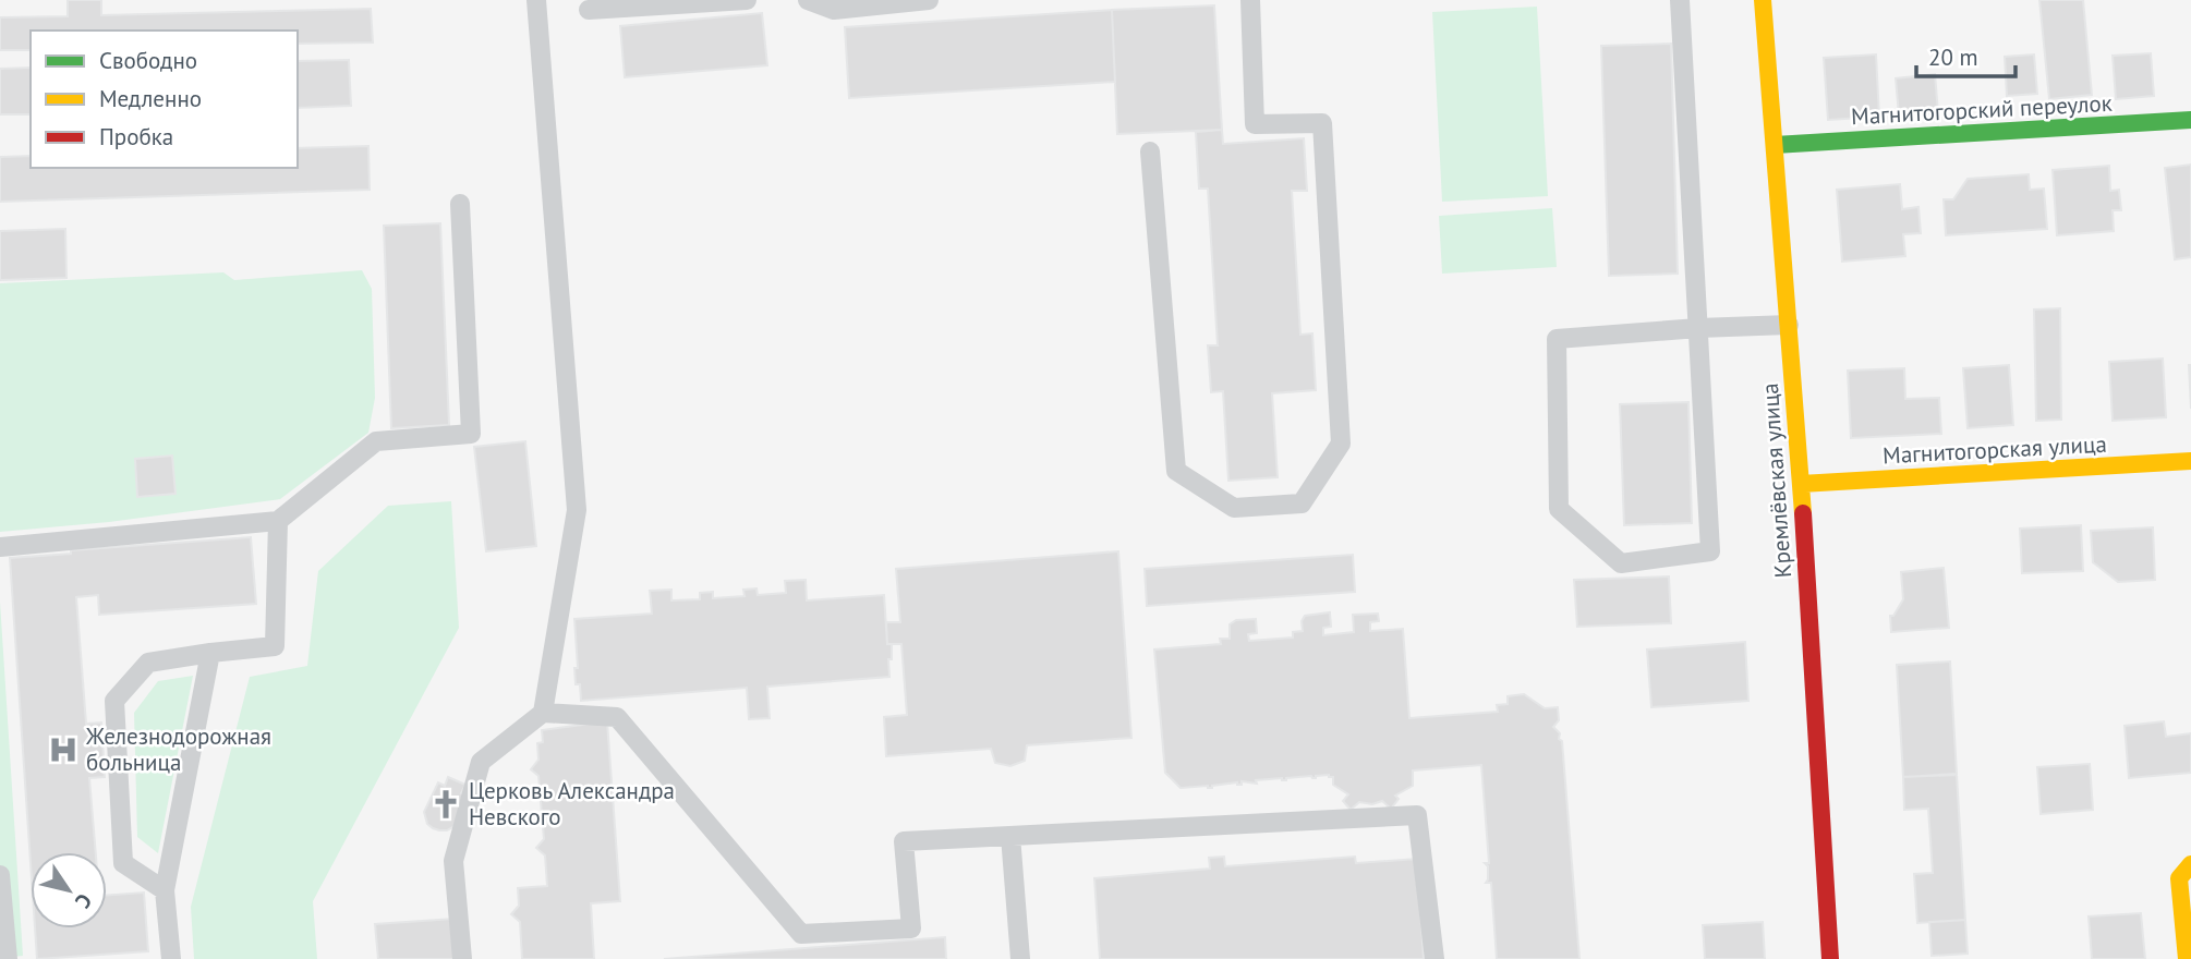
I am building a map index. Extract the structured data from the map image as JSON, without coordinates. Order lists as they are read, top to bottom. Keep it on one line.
{"streets":{"street":["Магнитогорский переулок","Магнитогорская улица","Кремлёвская улица"]},"crossings":[["Магнитогорский переулок","Кремлёвская улица"],["Магнитогорская улица","Кремлёвская улица"]],"places":{"hospital":["Железнодорожная больница"],"church":["Церковь Александра Невского"]},"legend":["Свободно","Медленно","Пробка"],"scale_bar":"20 m","north":"bottom right"}
